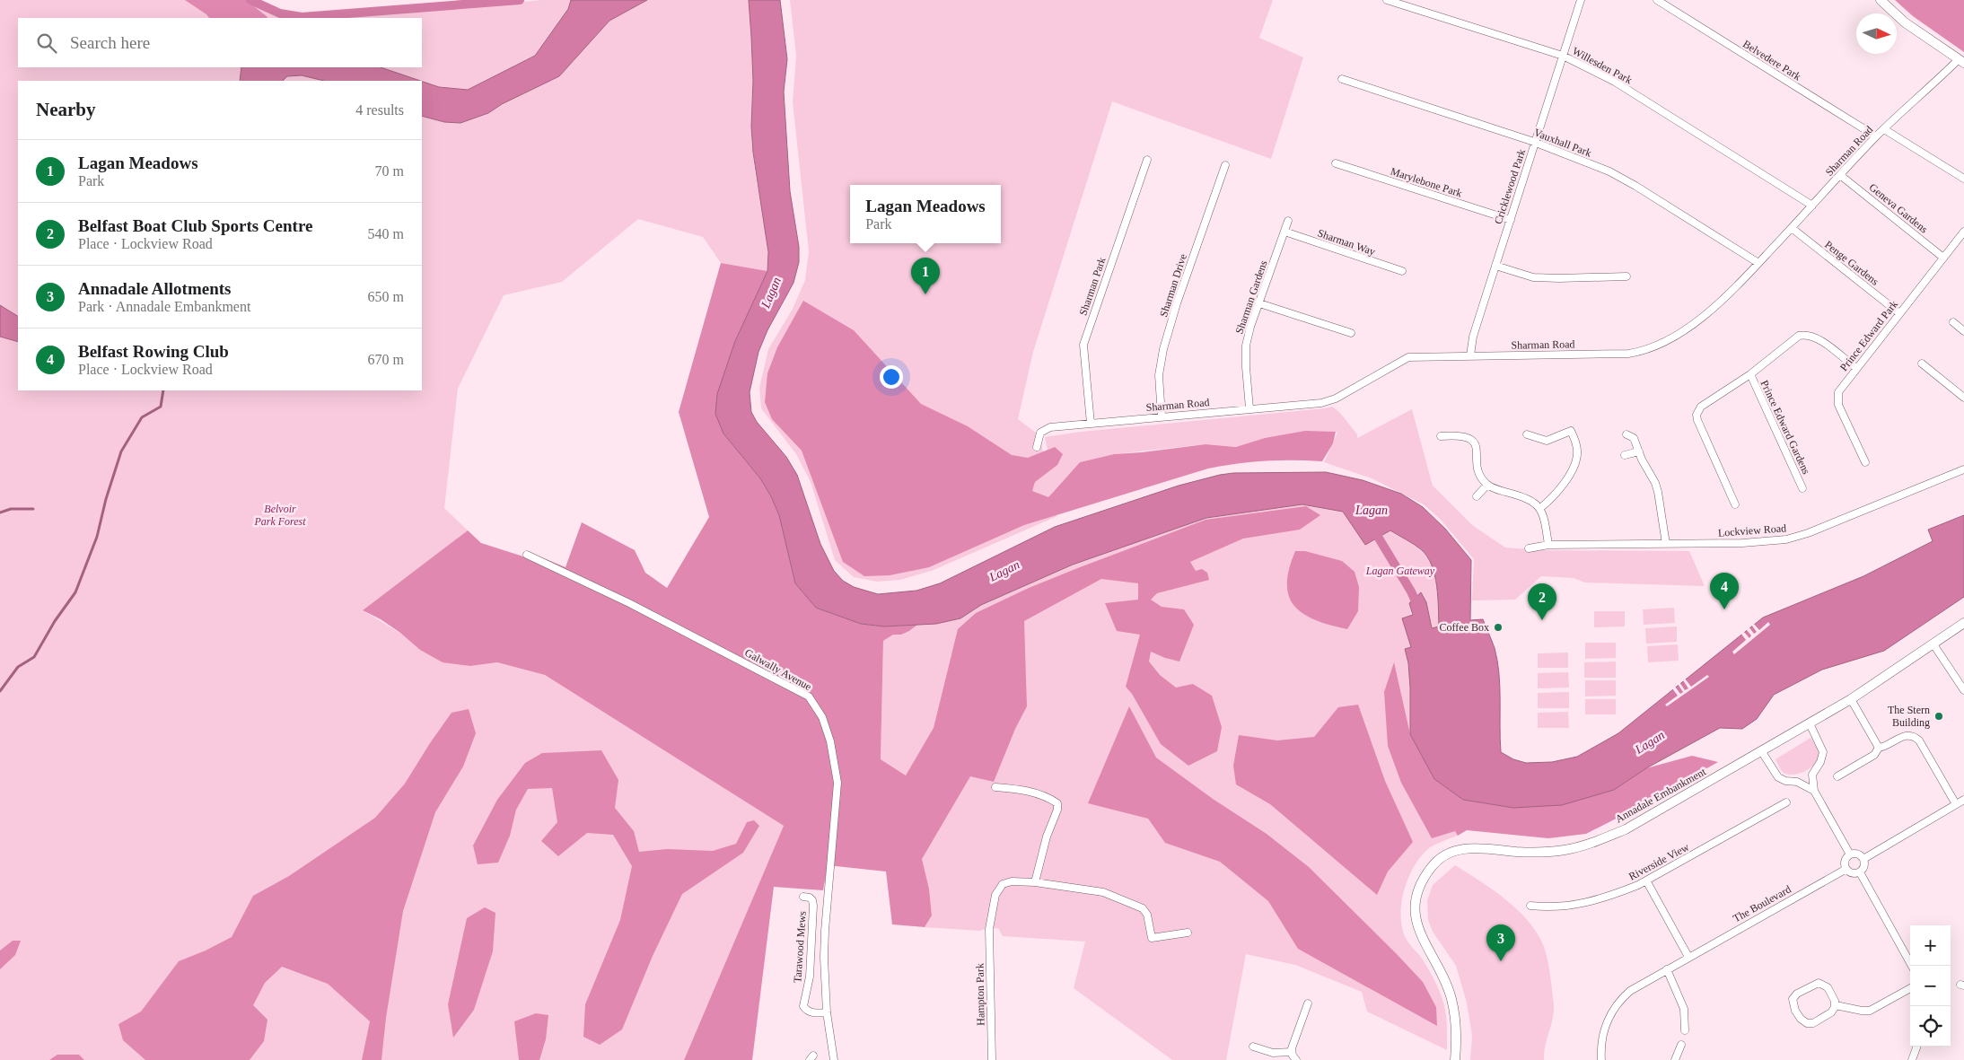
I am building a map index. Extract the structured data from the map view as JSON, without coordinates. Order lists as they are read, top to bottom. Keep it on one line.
{"streets":{"street":["Belvedere Park","Willesden Park","Vauxhall Park","Sharman Road","Marylebone Park","Cricklewood Park","Geneva Gardens","Sharman Way","Penge Gardens","Sharman Drive","Sharman Park","Sharman Gardens","Prince Edward Park","Prince Edward Gardens","Lockview Road","Galwally Avenue","Annadale Embankment","Riverside View","The Boulevard","Tarawood Mews","Hampton Park"]},"crossings":[["Belvedere Park","Sharman Road"],["Willesden Park","Sharman Road"],["Willesden Park","Cricklewood Park"],["Vauxhall Park","Sharman Road"],["Vauxhall Park","Cricklewood Park"],["Sharman Road","Cricklewood Park"],["Sharman Road","Geneva Gardens"],["Sharman Road","Penge Gardens"],["Sharman Road","Sharman Drive"],["Sharman Road","Sharman Park"],["Sharman Road","Sharman Gardens"],["Marylebone Park","Cricklewood Park"],["Geneva Gardens","Prince Edward Park"],["Sharman Way","Sharman Gardens"],["Penge Gardens","Prince Edward Park"],["Galwally Avenue","Tarawood Mews"]],"water":["Lagan"],"parks":["Belvoir Park Forest","Lagan Gateway"],"places":["Coffee Box","The Stern Building"],"north":"right","page":{"search":"Search here","heading":["Nearby","4 results"],"list":[{"mark":"1","name":"Lagan Meadows","note":"Park","value":"70 m"},{"mark":"2","name":"Belfast Boat Club Sports Centre","note":"Place · Lockview Road","value":"540 m"},{"mark":"3","name":"Annadale Allotments","note":"Park · Annadale Embankment","value":"650 m"},{"mark":"4","name":"Belfast Rowing Club","note":"Place · Lockview Road","value":"670 m"}],"popup":["Lagan Meadows","Park"],"pins":["1","4","2","3"],"map_buttons":["+","−"]}}
